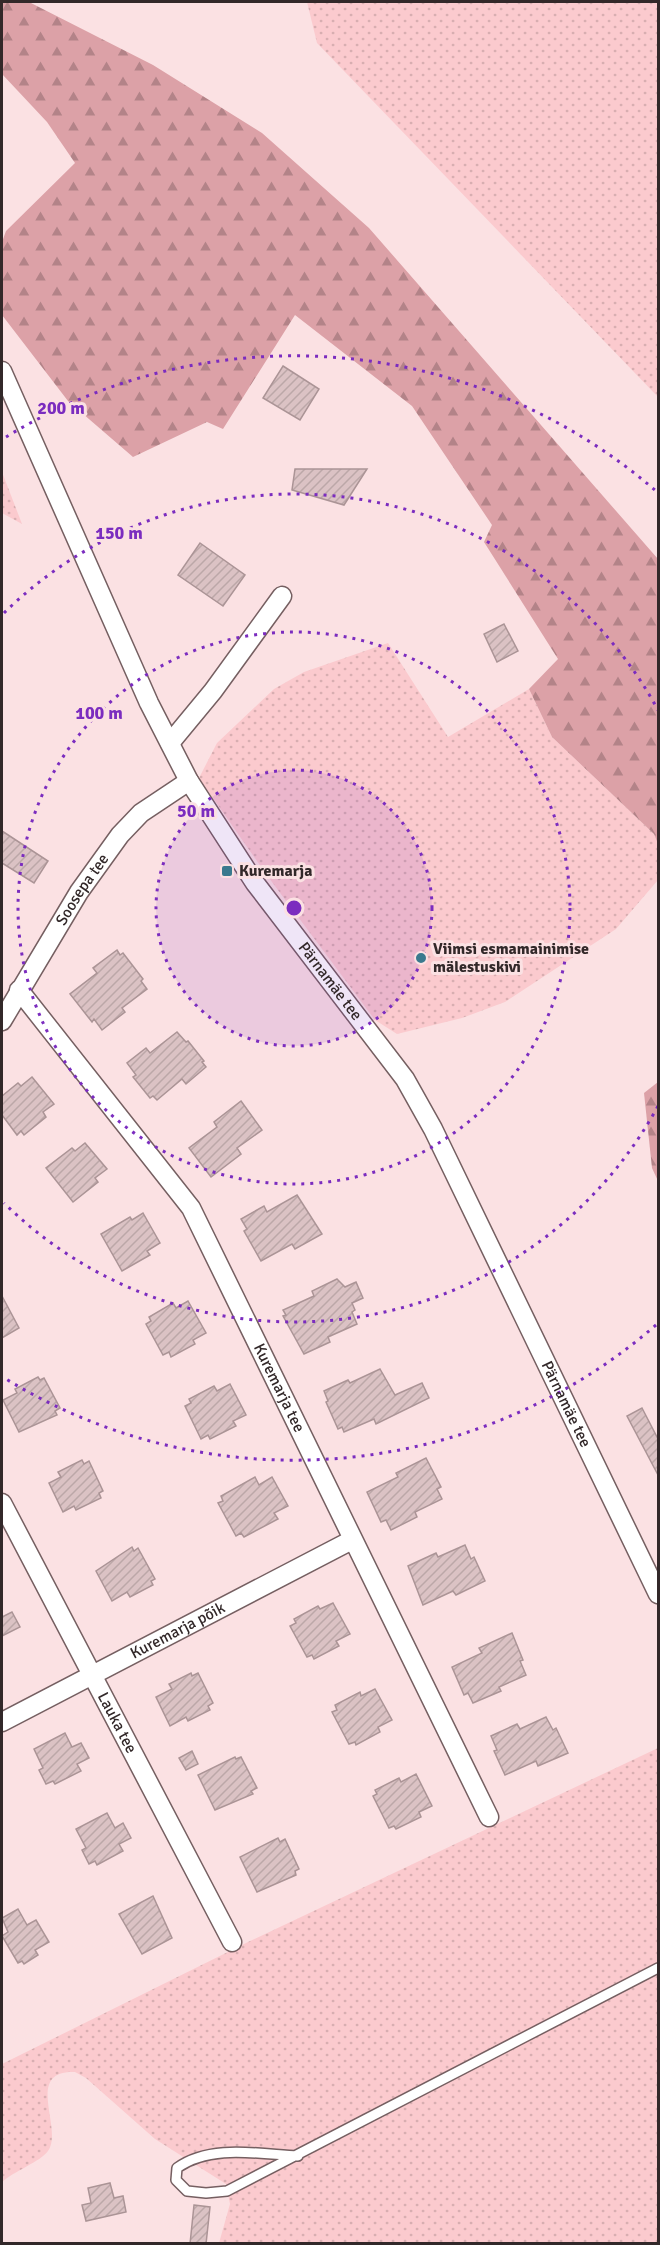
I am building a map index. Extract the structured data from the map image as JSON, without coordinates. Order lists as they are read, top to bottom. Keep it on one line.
{"streets":{"street":["Soosepa tee","Pärnamäe tee","Kuremarja tee","Kuremarja põik","Lauka tee"]},"crossings":[["Soosepa tee","Pärnamäe tee"],["Soosepa tee","Kuremarja tee"],["Kuremarja tee","Kuremarja põik"],["Kuremarja põik","Lauka tee"]],"places":{"transit":["Kuremarja"],"other":["Viimsi esmamainimise mälestuskivi"]},"rings":["200 m","150 m","100 m","50 m"]}
